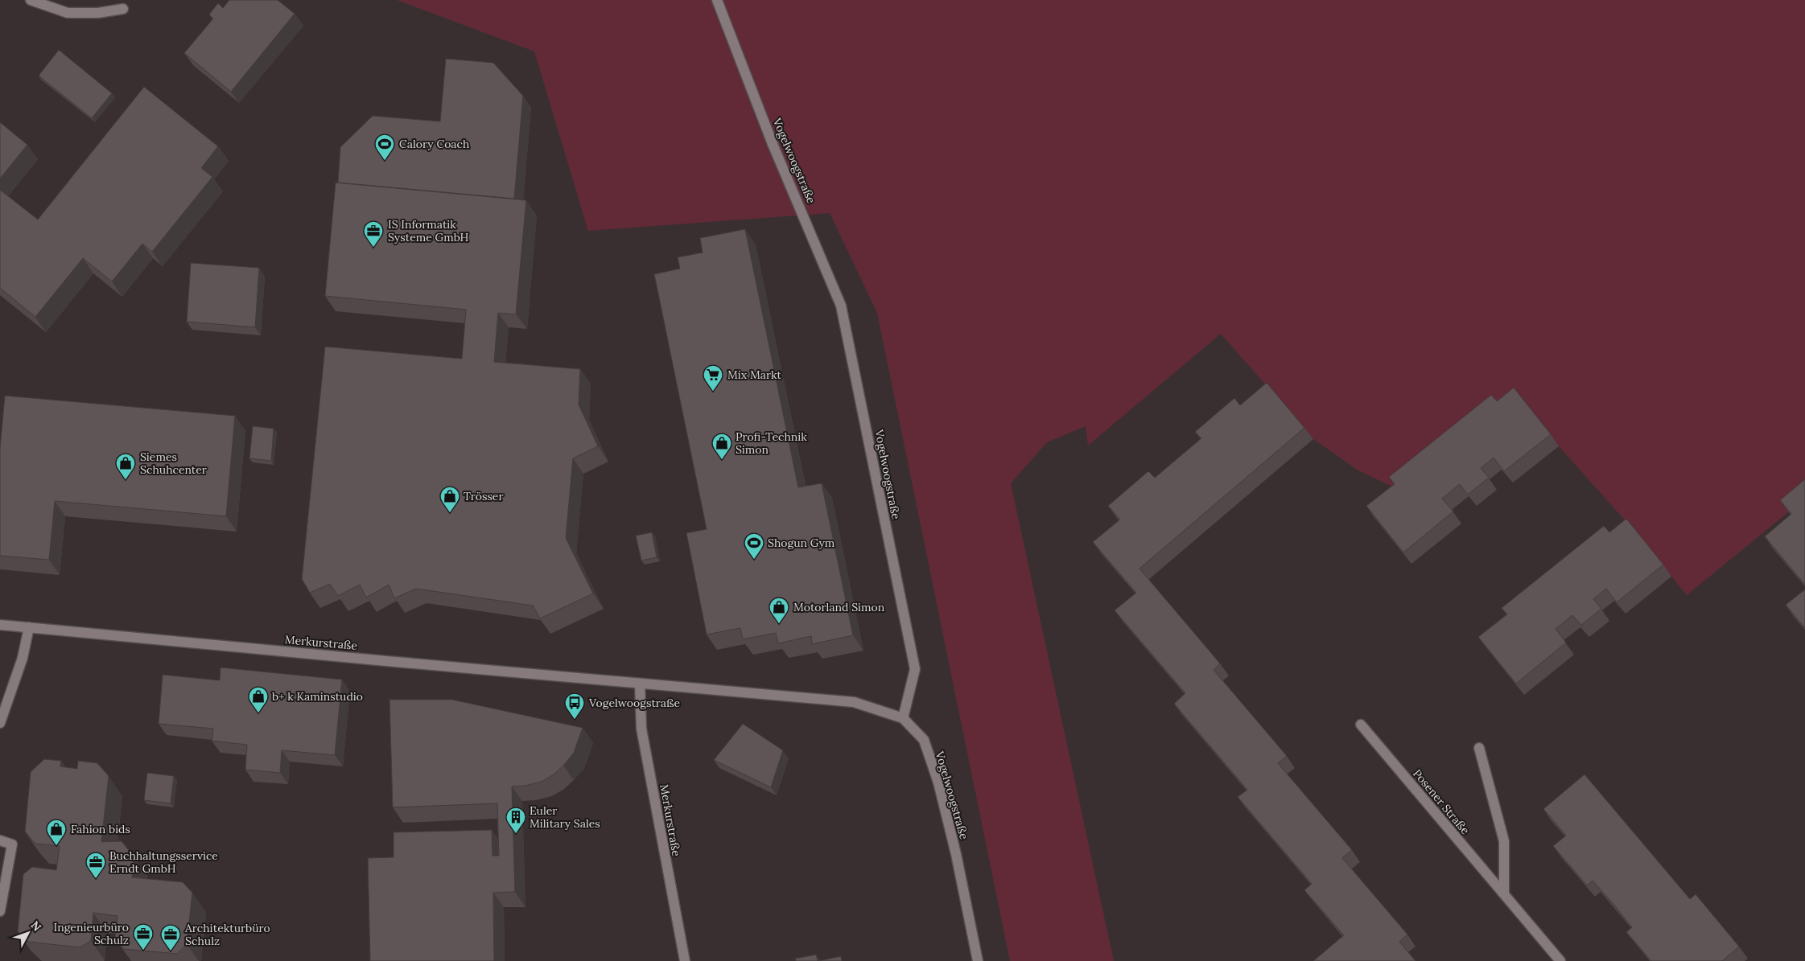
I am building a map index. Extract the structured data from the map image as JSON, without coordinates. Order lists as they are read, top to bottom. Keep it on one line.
{"streets":{"street":["Vogelwoogstraße","Merkurstraße","Posener Straße"]},"crossings":[["Vogelwoogstraße","Merkurstraße"]],"places":{"sports":["Calory Coach","Shogun Gym"],"office":["IS Informatik Systeme GmbH","Buchhaltungsservice Erndt GmbH","Ingenieurbüro Schulz","Architekturbüro Schulz"],"supermarket":["Mix Markt"],"shop":["Profi-Technik Simon","Siemes Schuhcenter","Trösser","Motorland Simon","b+ k Kaminstudio","Fahion bids"],"bus stop":["Vogelwoogstraße"],"building":["Euler Military Sales"]},"north":"top right"}
